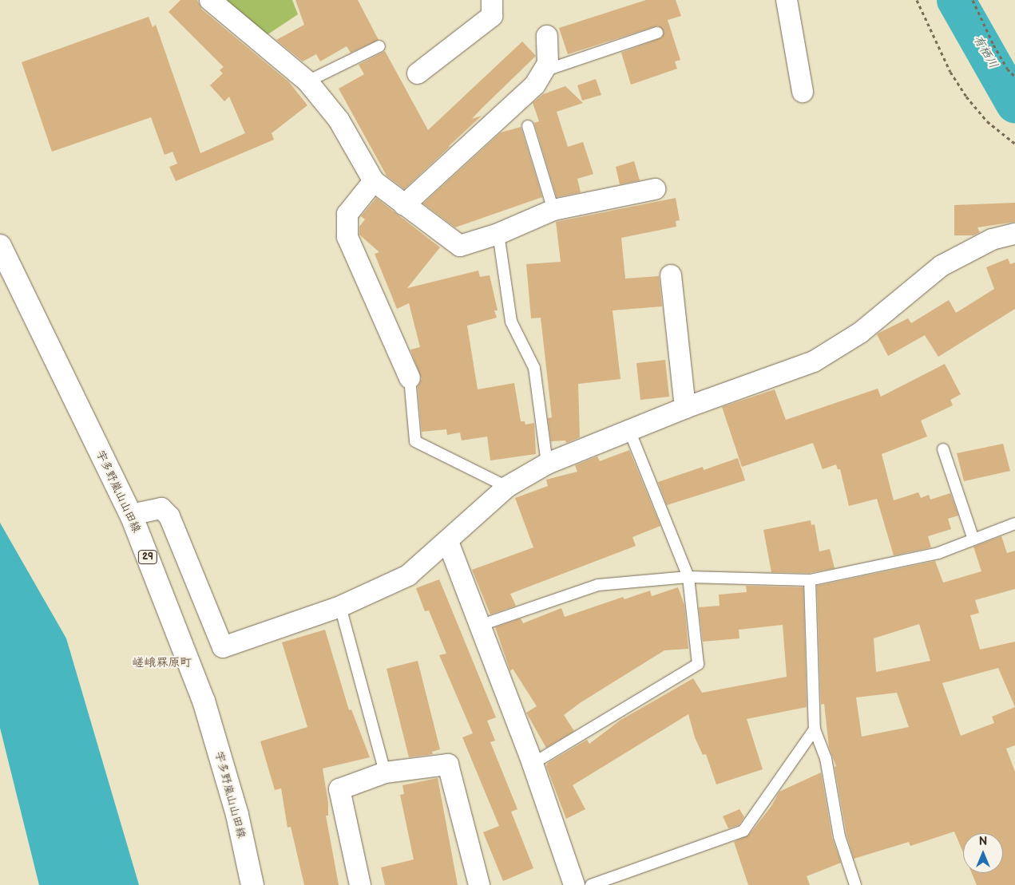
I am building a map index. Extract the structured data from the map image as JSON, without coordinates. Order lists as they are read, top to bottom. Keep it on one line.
{"streets":{"main road":["宇多野嵐山山田線","29"]},"districts":["嵯峨罧原町"],"water":["有栖川"],"north":"top"}
